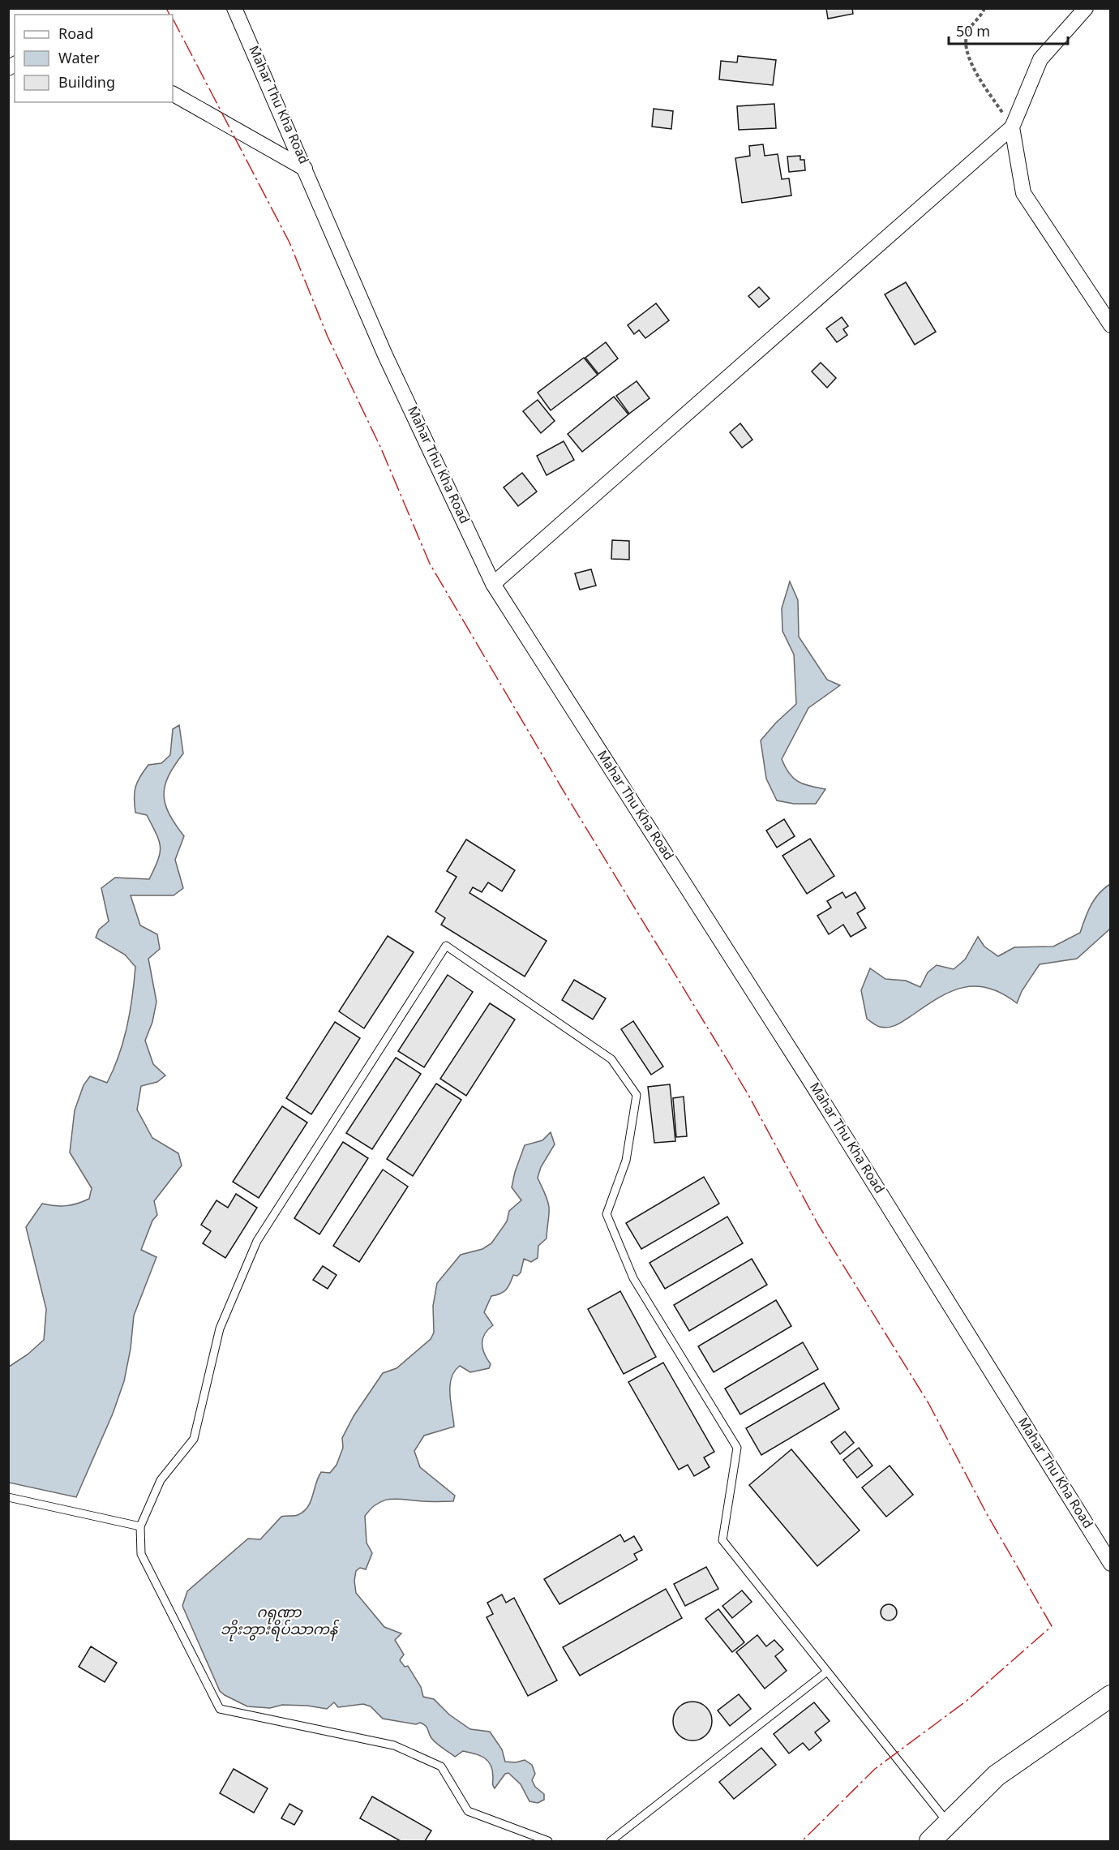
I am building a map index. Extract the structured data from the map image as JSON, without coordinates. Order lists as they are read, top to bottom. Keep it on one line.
{"streets":{"street":["Mahar Thu Kha Road"]},"water":["ဂရုဏာ ဘိုးဘွားရိပ်သာကန်"],"legend":["Road","Water","Building"],"scale_bar":"50 m"}
